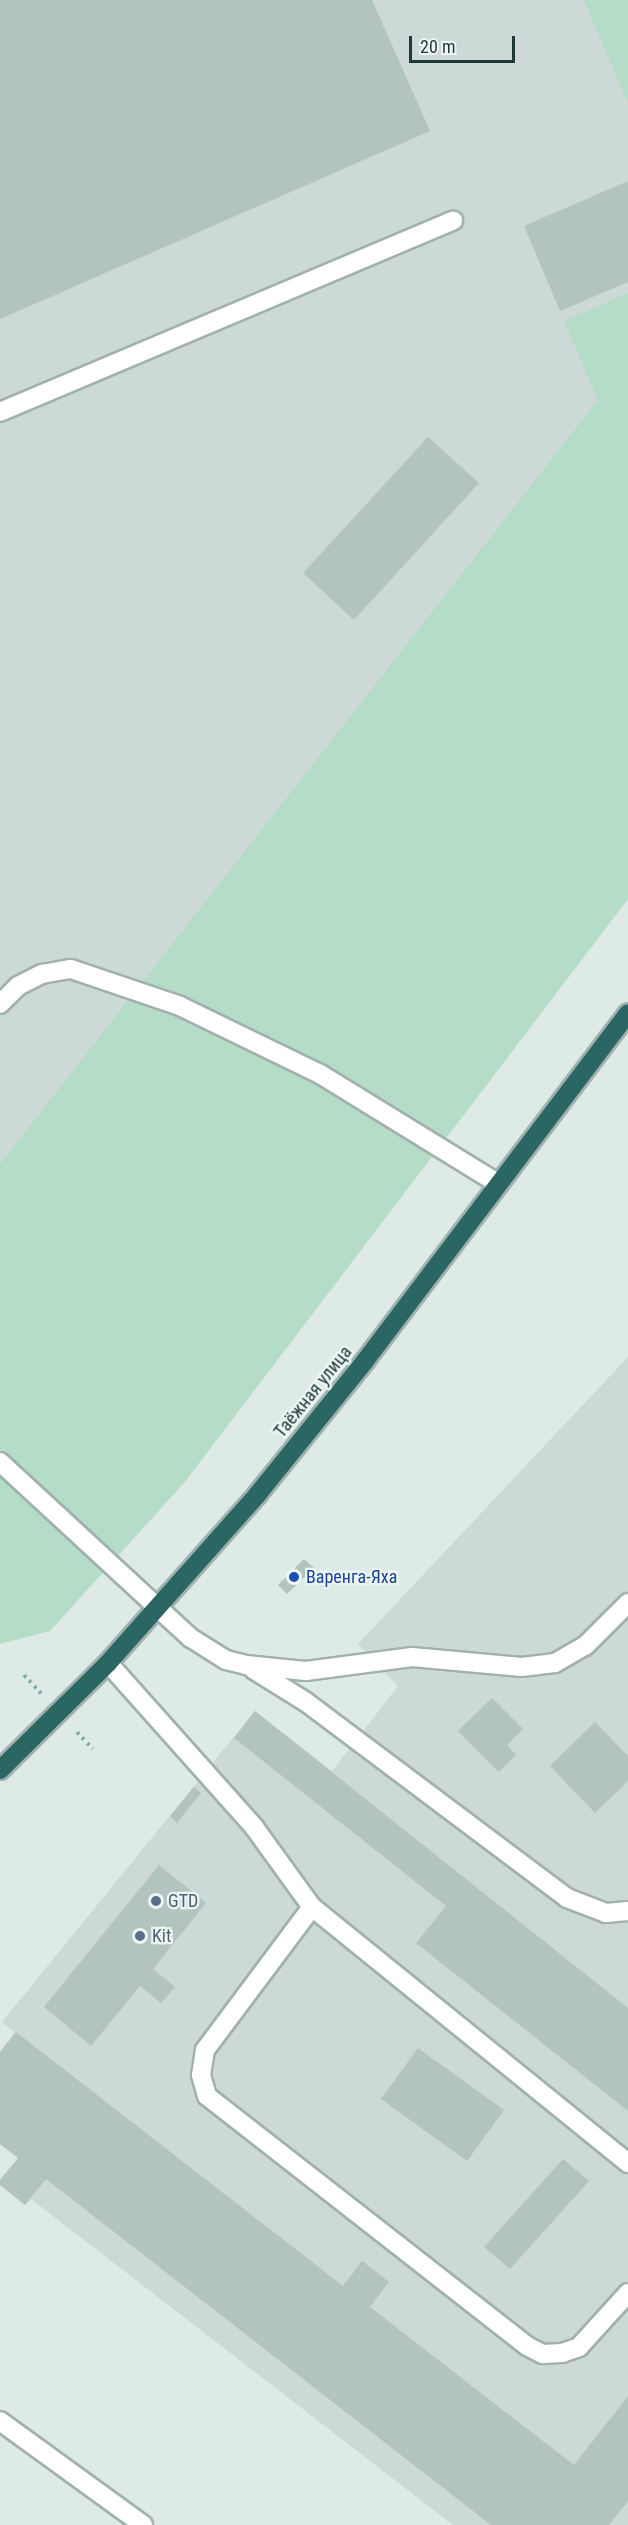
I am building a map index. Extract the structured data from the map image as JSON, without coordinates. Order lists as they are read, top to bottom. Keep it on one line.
{"streets":{"highway":["Таёжная улица"]},"places":["Варенга-Яха","GTD","Kit"],"scale_bar":"20 m"}
